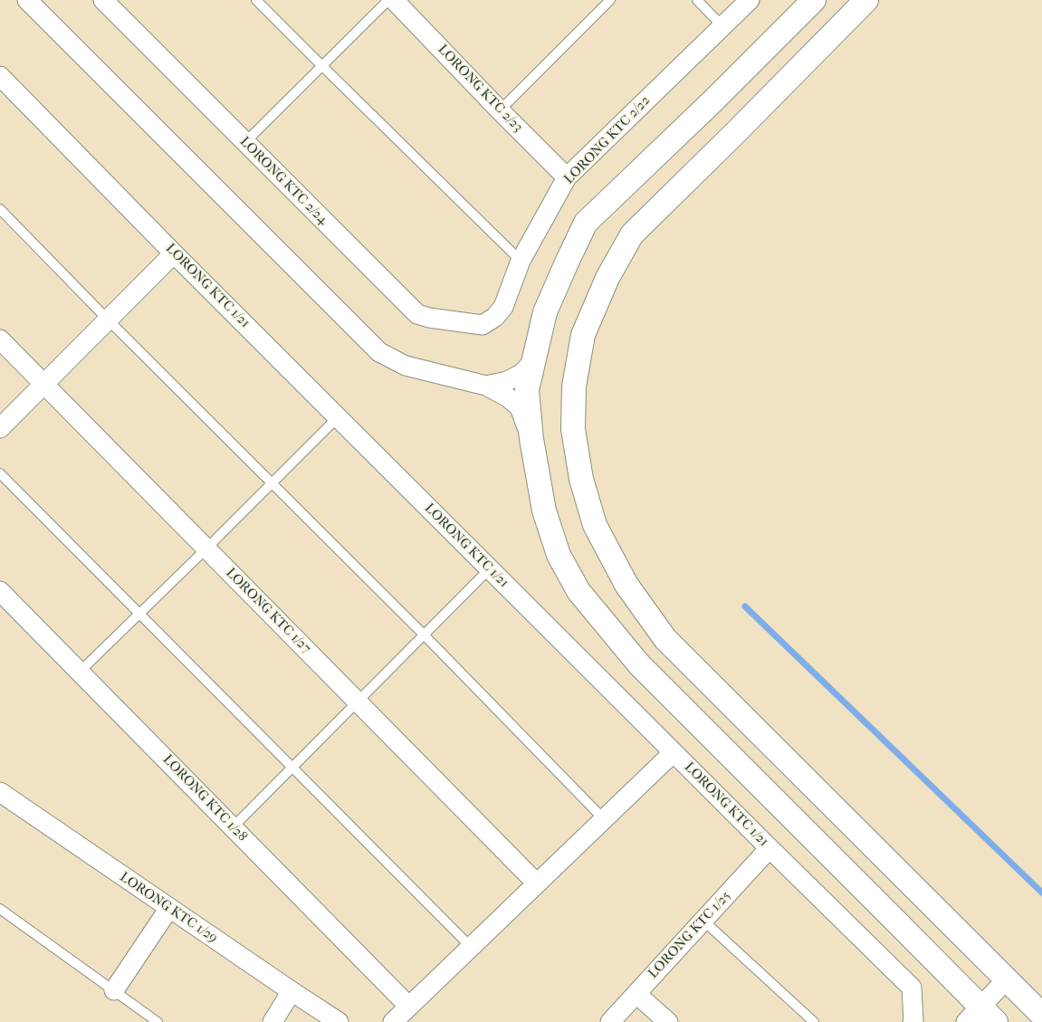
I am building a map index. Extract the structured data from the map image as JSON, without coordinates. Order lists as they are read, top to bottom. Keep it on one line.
{"streets":{"street":["LORONG KTC 2/23","LORONG KTC 2/22","LORONG KTC 2/24","LORONG KTC 1/21","LORONG KTC 1/27","LORONG KTC 1/28","LORONG KTC 1/29","LORONG KTC 1/25"]},"crossings":[["LORONG KTC 2/23","LORONG KTC 2/22"],["LORONG KTC 2/22","LORONG KTC 2/24"],["LORONG KTC 1/21","LORONG KTC 1/25"]]}
